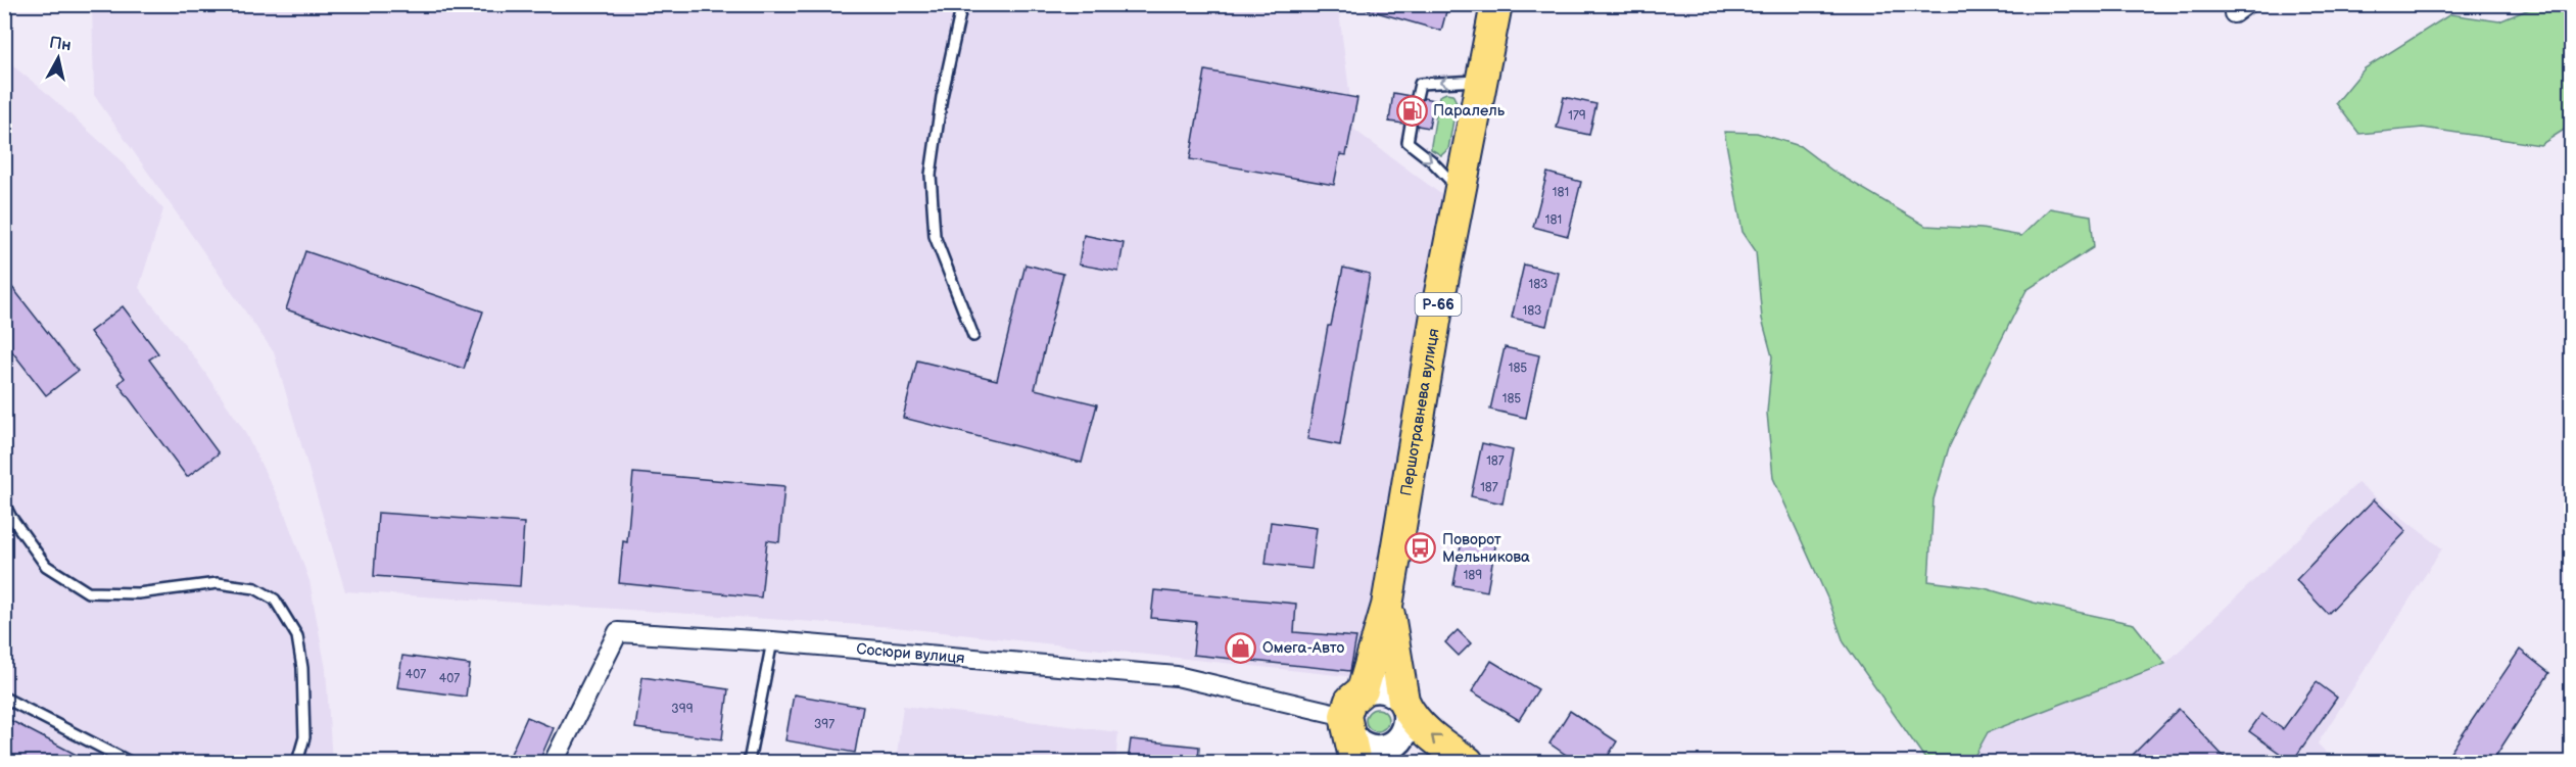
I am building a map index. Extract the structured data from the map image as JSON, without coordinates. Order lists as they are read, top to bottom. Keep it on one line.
{"streets":{"main road":["Р-66","Першотравнева вулиця"],"street":["Сосюри вулиця"]},"crossings":[["Р-66","Першотравнева вулиця"],["Р-66","Сосюри вулиця"],["Першотравнева вулиця","Сосюри вулиця"]],"places":{"fuel station":["Паралель"],"bus stop":["Поворот Мельникова"],"shop":["Омега-Авто"]},"house_numbers":["179","181","181","183","183","185","185","187","187","189","407","407","399","397"],"north":"top"}
